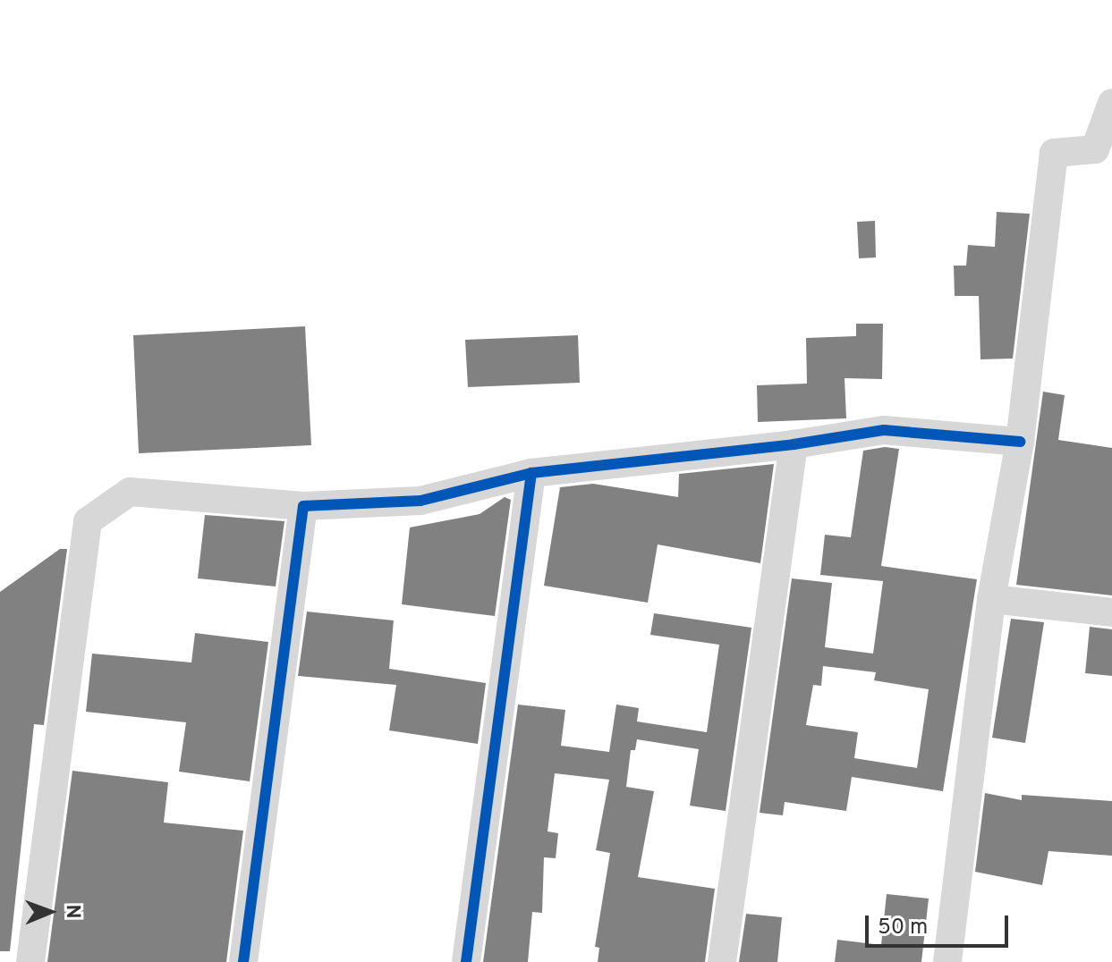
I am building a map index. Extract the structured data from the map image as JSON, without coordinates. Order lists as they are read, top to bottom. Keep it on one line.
{"scale_bar":"50 m","north":"right"}
